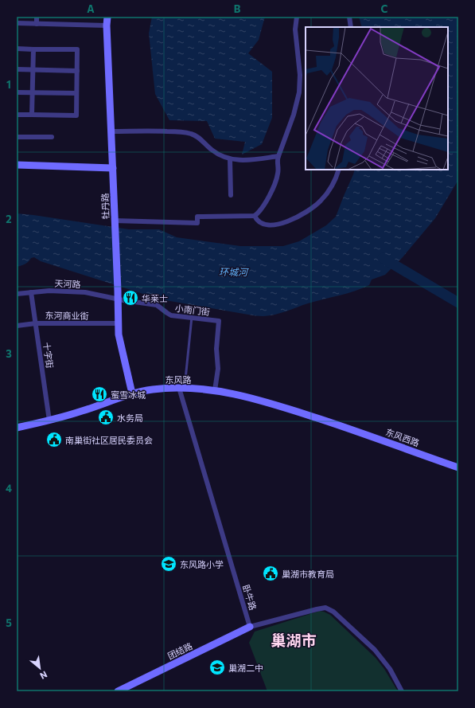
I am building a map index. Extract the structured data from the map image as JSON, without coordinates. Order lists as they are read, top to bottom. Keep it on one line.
{"streets":{"street":["牡丹路","天河路","小南门街","东河商业街","十字街","东风路","东风西路","卧牛路","团结路"]},"crossings":[["牡丹路","天河路"],["牡丹路","小南门街"],["牡丹路","东河商业街"],["牡丹路","东风路"],["天河路","小南门街"],["天河路","十字街"],["小南门街","东风路"],["东河商业街","十字街"],["十字街","东风路"],["东风路","东风西路"],["东风路","卧牛路"],["卧牛路","团结路"]],"districts":["巢湖市"],"water":["环城河"],"places":{"restaurant":["华莱士","蜜雪冰城"],"public building":["水务局","南巢街社区居民委员会","巢湖市教育局"],"school or university":["东风路小学","巢湖二中"]},"north":"bottom right","grid":{"columns":["A","B","C"],"rows":["1","2","3","4","5"]}}
